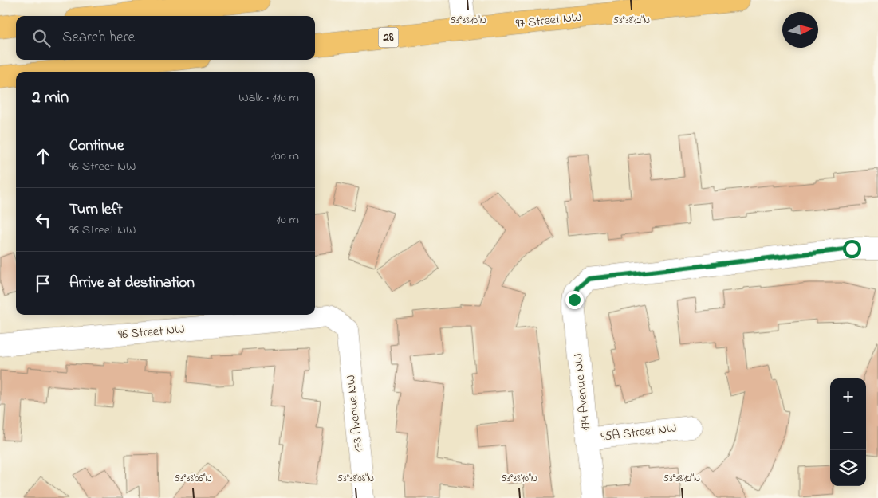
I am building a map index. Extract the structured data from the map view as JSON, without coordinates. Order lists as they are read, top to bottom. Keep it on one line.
{"streets":{"main road":["97 Street NW","28"],"street":["96 Street NW","174 Avenue NW","173 Avenue NW","95A Street NW"]},"crossings":[["96 Street NW","173 Avenue NW"],["174 Avenue NW","95A Street NW"]],"north":"right","page":{"search":"Search here","heading":["2 min","Walk · 110 m"],"list":[["Continue","96 Street NW","100 m"],["Turn left","96 Street NW","10 m"],"Arrive at destination"],"map_buttons":["+","−"]},"coordinates":["53°38'10\"N","53°38'12\"N","53°38'06\"N","53°38'08\"N"]}
